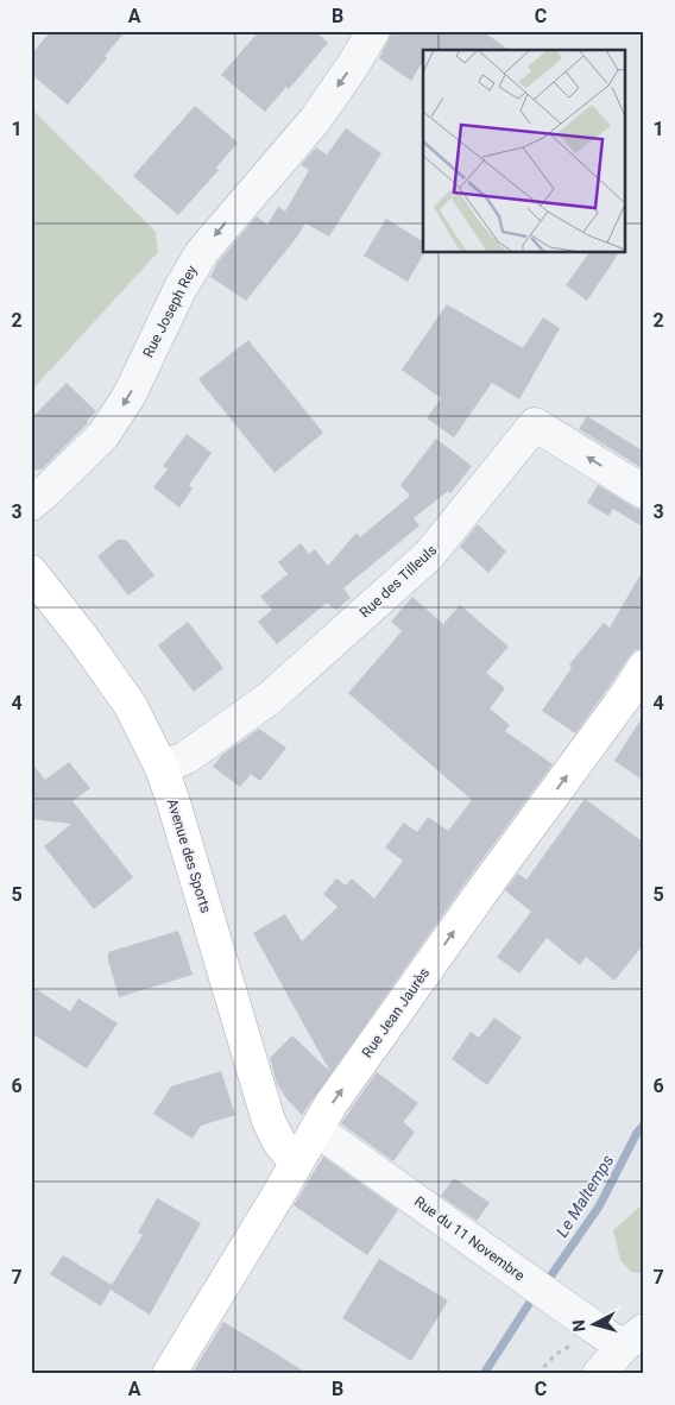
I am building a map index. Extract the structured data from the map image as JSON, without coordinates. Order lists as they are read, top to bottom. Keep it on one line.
{"streets":{"main road":["Avenue des Sports","Rue Jean Jaurès"],"street":["Rue Joseph Rey","Rue des Tilleuls","Rue du 11 Novembre"]},"crossings":[["Rue des Tilleuls","Avenue des Sports"],["Avenue des Sports","Rue Jean Jaurès"],["Rue Jean Jaurès","Rue du 11 Novembre"]],"one_way":["Rue Joseph Rey","Rue des Tilleuls","Rue Jean Jaurès"],"water":["Le Maltemps"],"north":"left","grid":{"columns":["A","B","C"],"rows":["1","2","3","4","5","6","7"]}}
